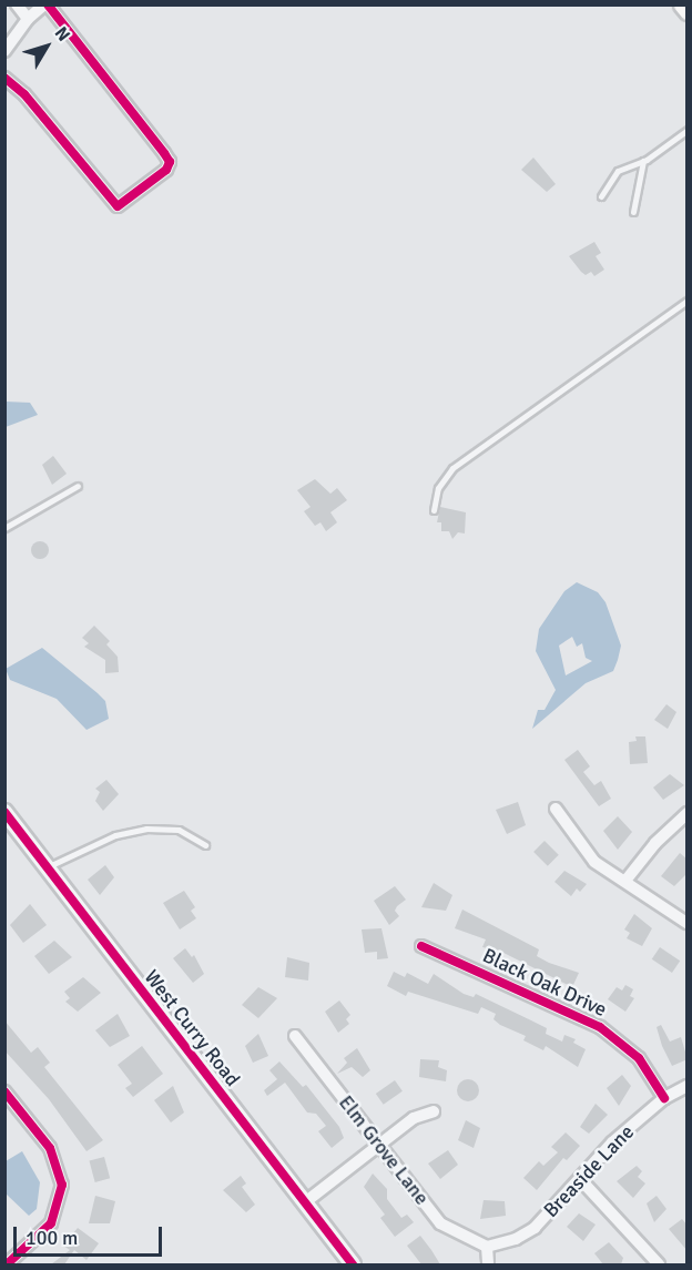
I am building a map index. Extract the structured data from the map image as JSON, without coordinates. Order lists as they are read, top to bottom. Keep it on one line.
{"streets":{"street":["Black Oak Drive","West Curry Road","Elm Grove Lane","Breaside Lane"]},"crossings":[["Black Oak Drive","Breaside Lane"],["Elm Grove Lane","Breaside Lane"]],"scale_bar":"100 m","north":"top right"}
